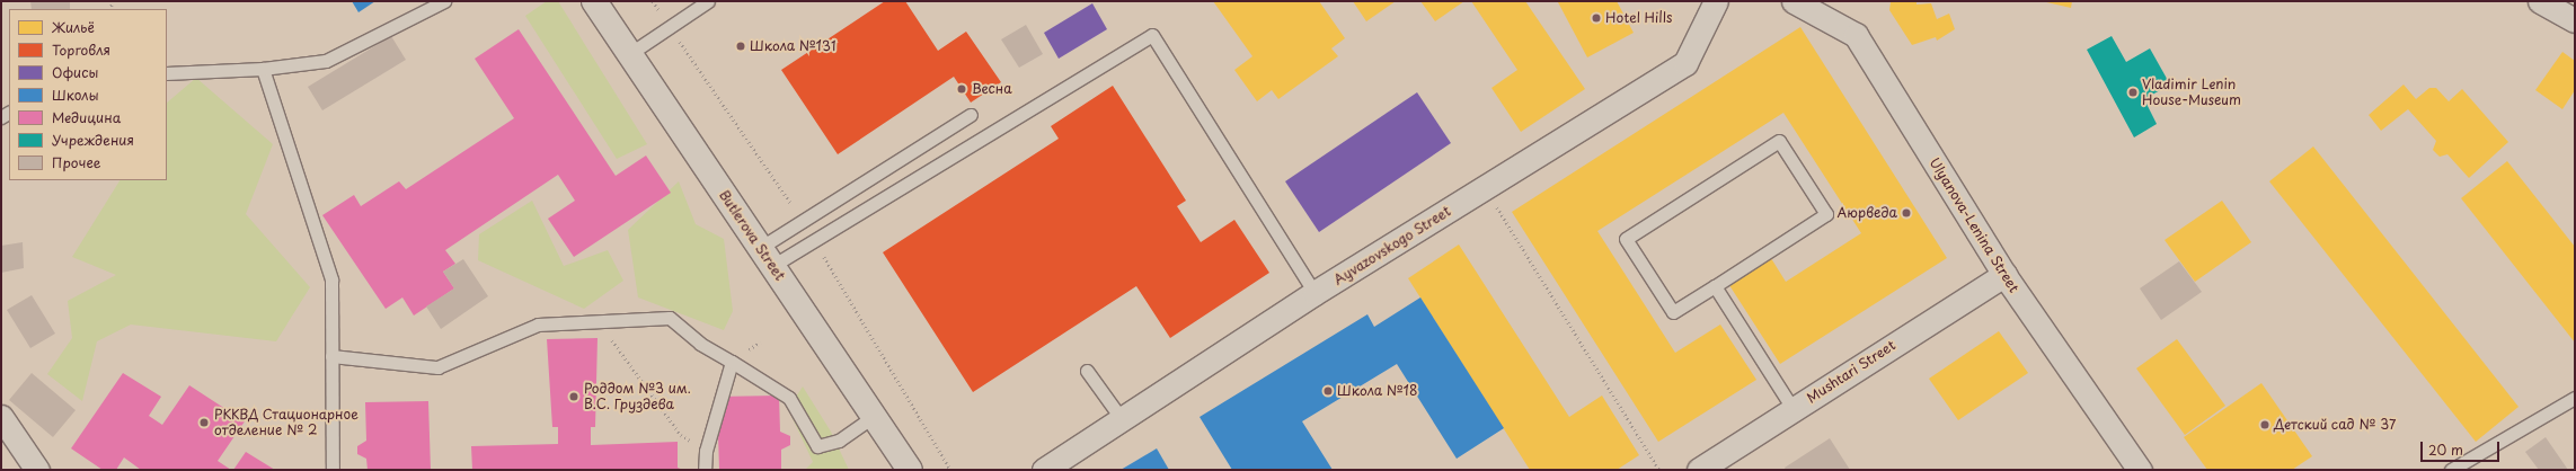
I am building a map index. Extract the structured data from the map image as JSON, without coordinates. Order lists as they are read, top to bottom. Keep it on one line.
{"streets":{"main road":["Butlerova Street"],"street":["Ulyanova-Lenina Street","Ayvazovskogo Street","Mushtari Street"]},"crossings":[["Ulyanova-Lenina Street","Mushtari Street"]],"places":["Hotel Hills","Школа №131","Весна","Vladimir Lenin House-Museum","Аюрведа","Школа №18","Роддом №3 им. В.С. Груздева","РККВД Стационарное отделение № 2","Детский сад № 37"],"legend":["Жильё","Торговля","Офисы","Школы","Медицина","Учреждения","Прочее"],"scale_bar":"20 m"}
